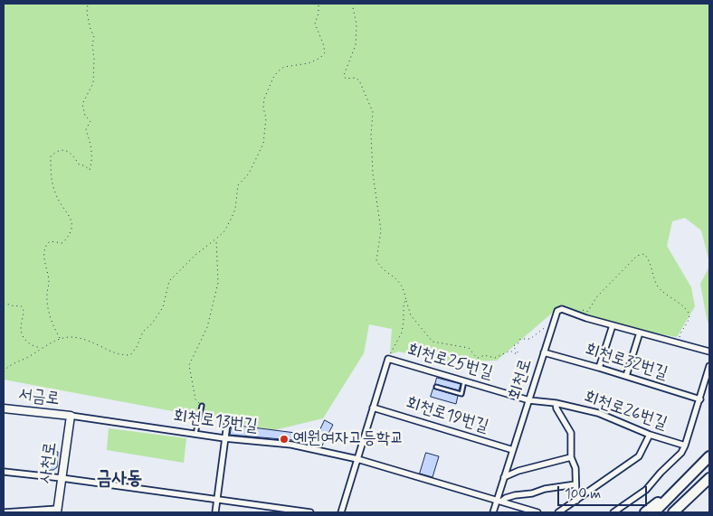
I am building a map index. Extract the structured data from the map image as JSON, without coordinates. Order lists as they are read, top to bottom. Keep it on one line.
{"streets":{"street":["회천로25번길","회천로32번길","회천로","서금로","회천로26번길","회천로19번길","회천로13번길","사천로"]},"crossings":[["회천로25번길","회천로"],["회천로25번길","회천로26번길"],["회천로32번길","회천로"],["회천로","회천로26번길"],["회천로","회천로19번길"],["회천로","회천로13번길"],["서금로","회천로13번길"],["서금로","사천로"],["회천로13번길","사천로"]],"districts":["금사동"],"places":["예원여자고등학교"],"scale_bar":"100 m"}
